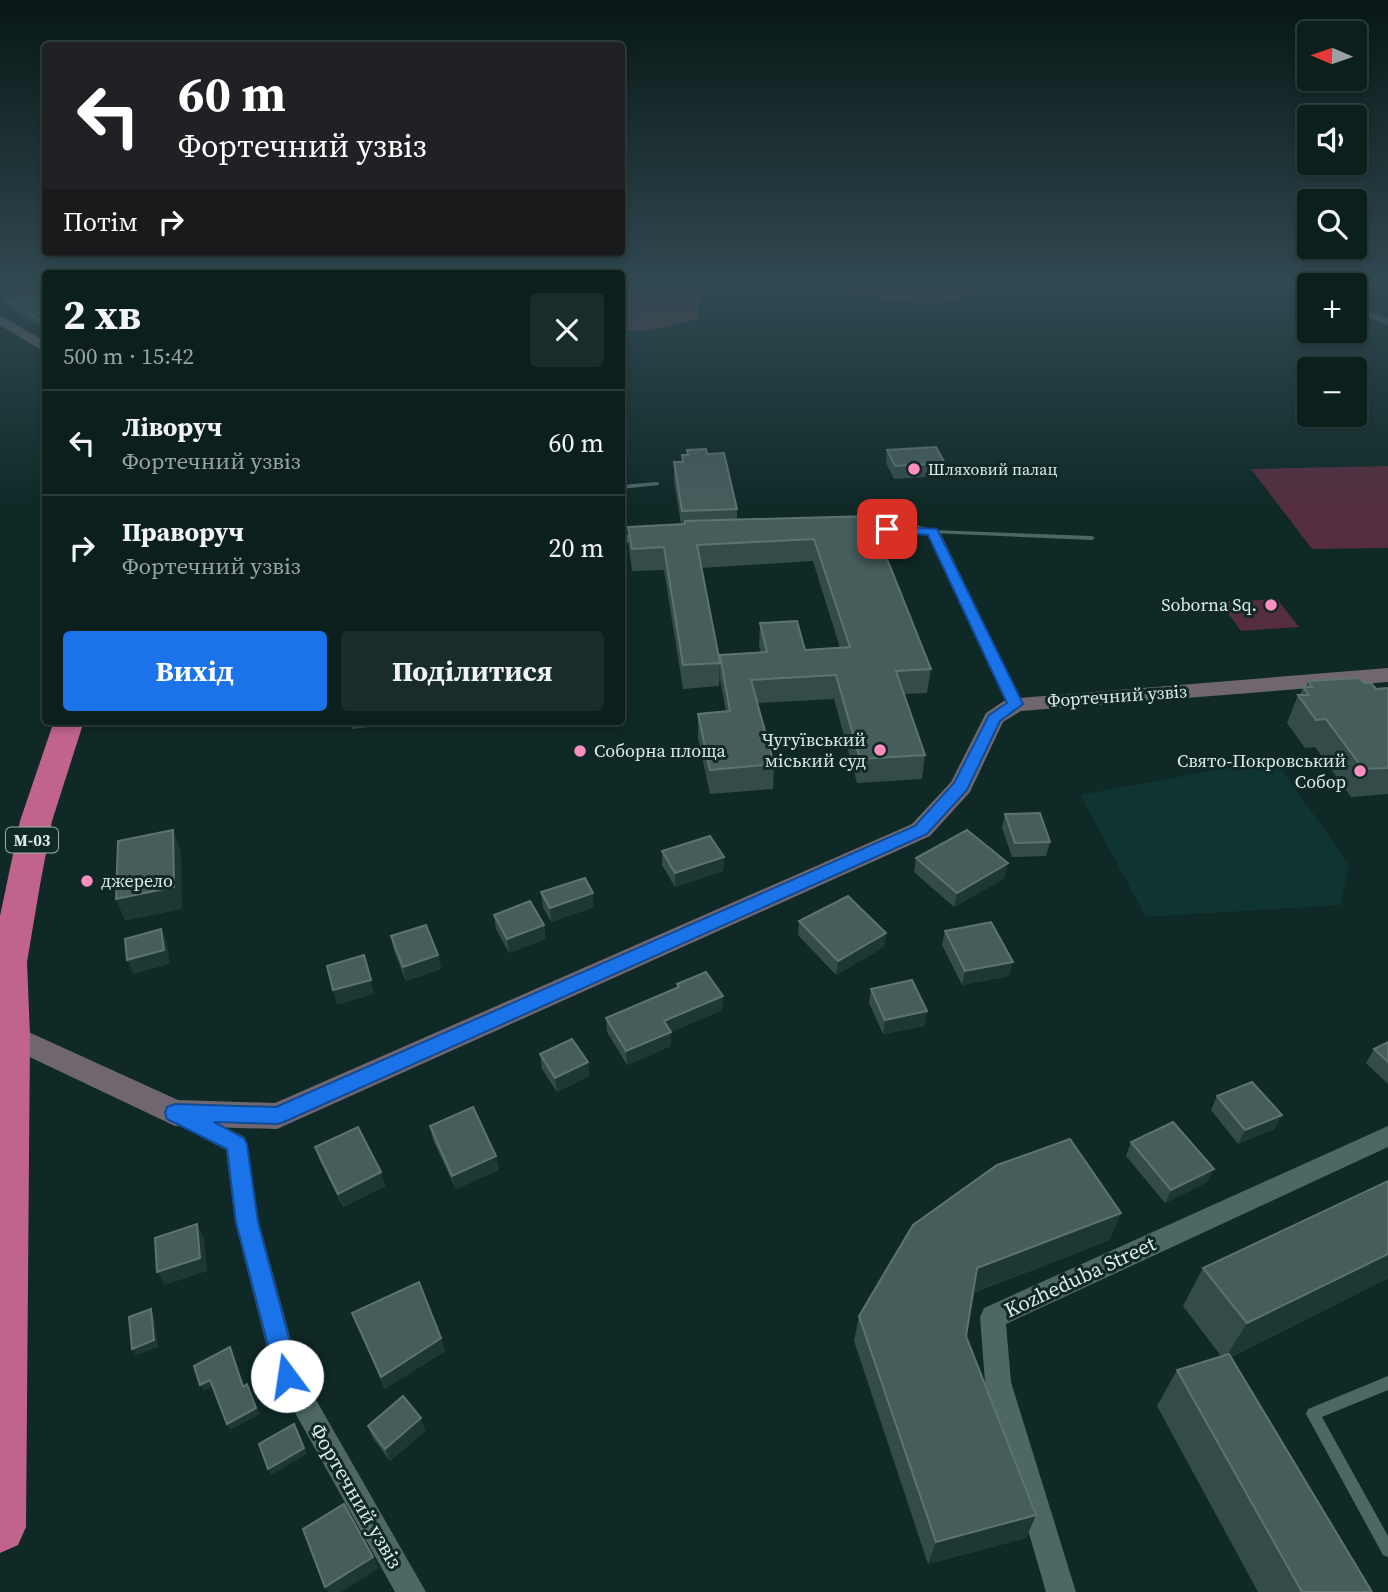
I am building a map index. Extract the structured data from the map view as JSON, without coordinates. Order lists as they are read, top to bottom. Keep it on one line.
{"streets":{"highway":["М-03"],"street":["Фортечний узвіз","Kozheduba Street"]},"crossings":[["Фортечний узвіз","М-03"]],"places":["Шляховий палац","Soborna Sq.","Чугуївський міський суд","Соборна площа","Свято-Покровський Собор","джерело"],"north":"left","page":{"map_buttons":["+","−"],"turn":["60 m","Фортечний узвіз"],"then":"Потім","heading":["2 хв","500 m · 15:42"],"list":[{"name":"Ліворуч","note":"Фортечний узвіз","value":"60 m"},{"name":"Праворуч","note":"Фортечний узвіз","value":"20 m"}],"buttons":["Вихід","Поділитися"]}}
